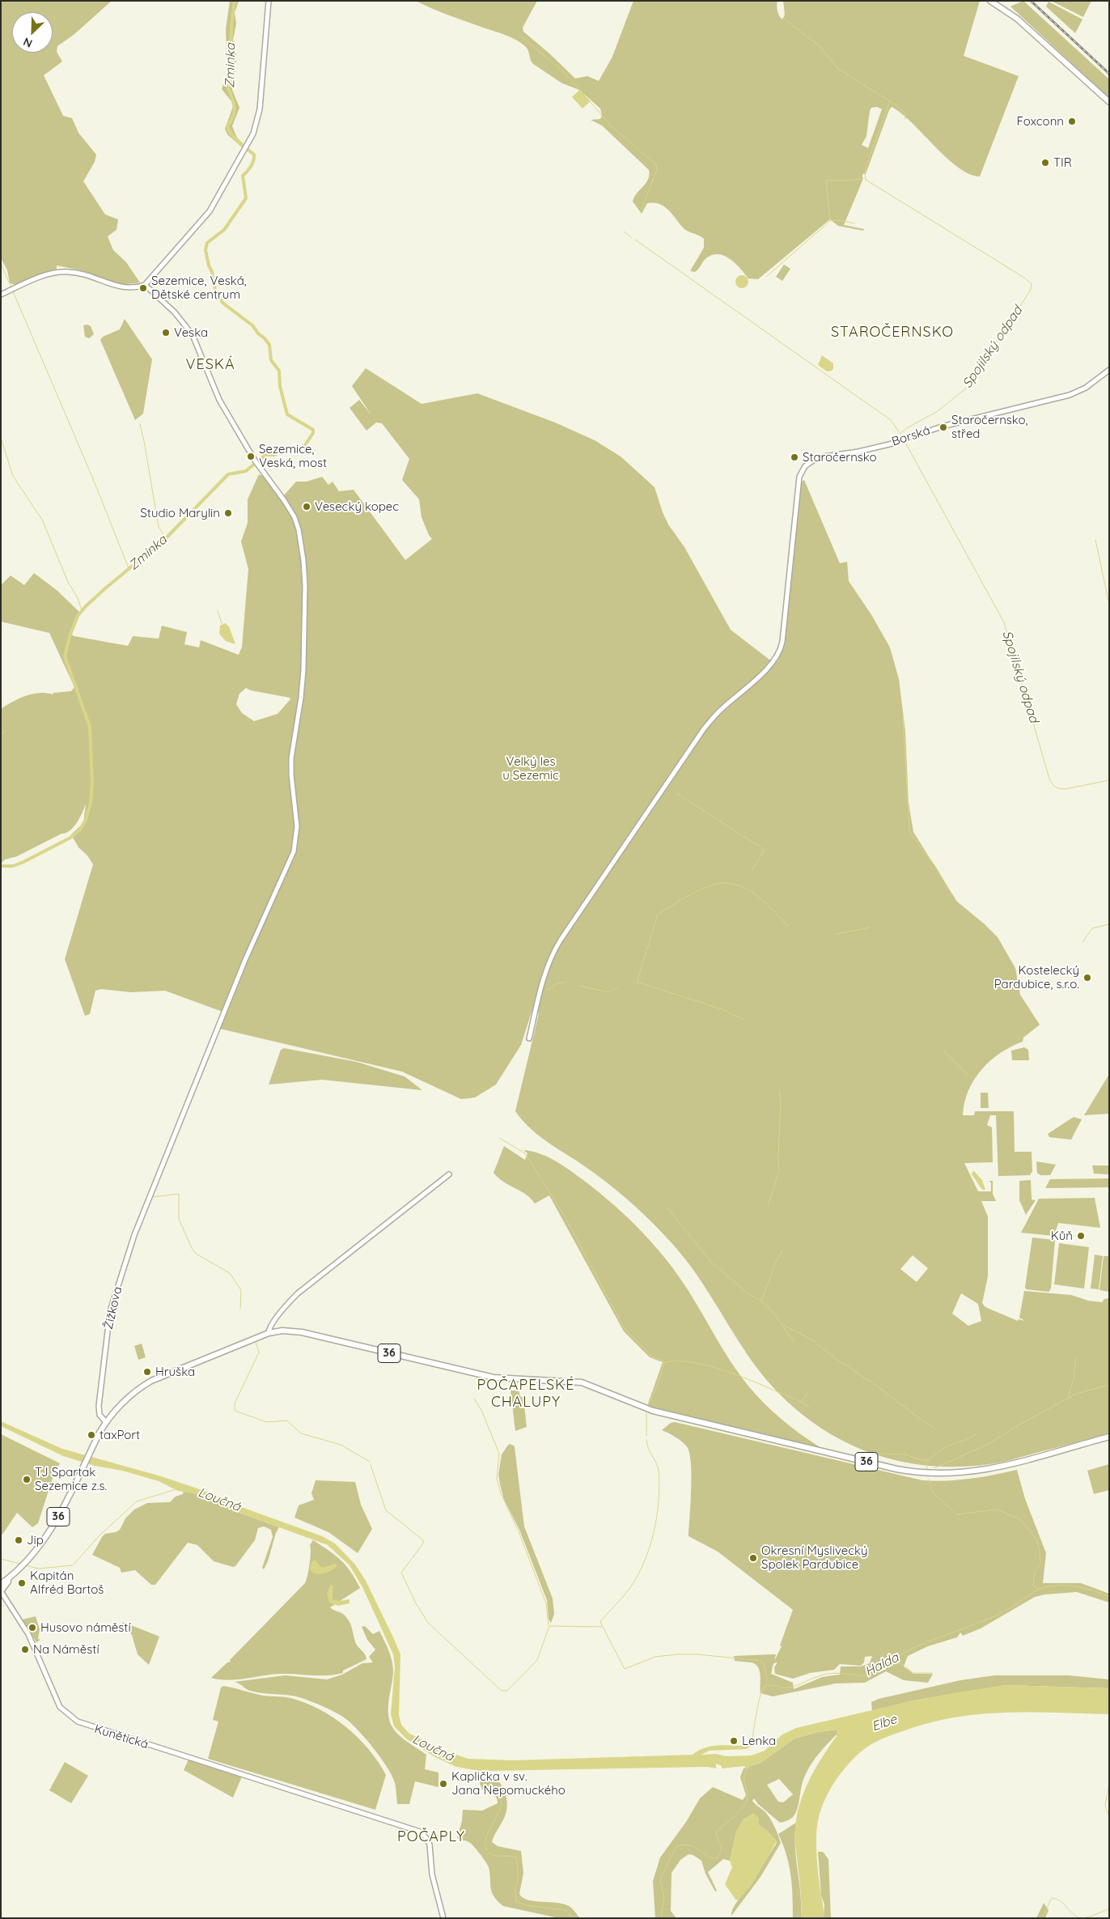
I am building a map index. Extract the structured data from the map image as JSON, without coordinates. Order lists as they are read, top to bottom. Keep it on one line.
{"streets":{"main road":["36"],"street":["Borská","Žižkova","Kunětická"]},"crossings":[["Žižkova","36"],["36","Kunětická"]],"districts":["STAROČERNSKO","VESKÁ","POČAPELSKÉ CHALUPY","POČAPLY"],"water":["Zminka","Spojilský odpad","Loučná","Halda","Elbe"],"parks":["Velký les u Sezemic"],"places":["Foxconn","TIR","Sezemice, Veská, Dětské centrum","Veska","Staročernsko, střed","Sezemice, Veská, most","Staročernsko","Vesecký kopec","Studio Marylin","Kostelecký Pardubice, s.r.o.","Kůň","Hruška","taxPort","TJ Spartak Sezemice z.s.","Jip","Okresní Myslivecký Spolek Pardubice","Kapitán Alfréd Bartoš","Husovo náměstí","Na Náměstí","Lenka","Kaplička v sv. Jana Nepomuckého"],"north":"bottom left"}
